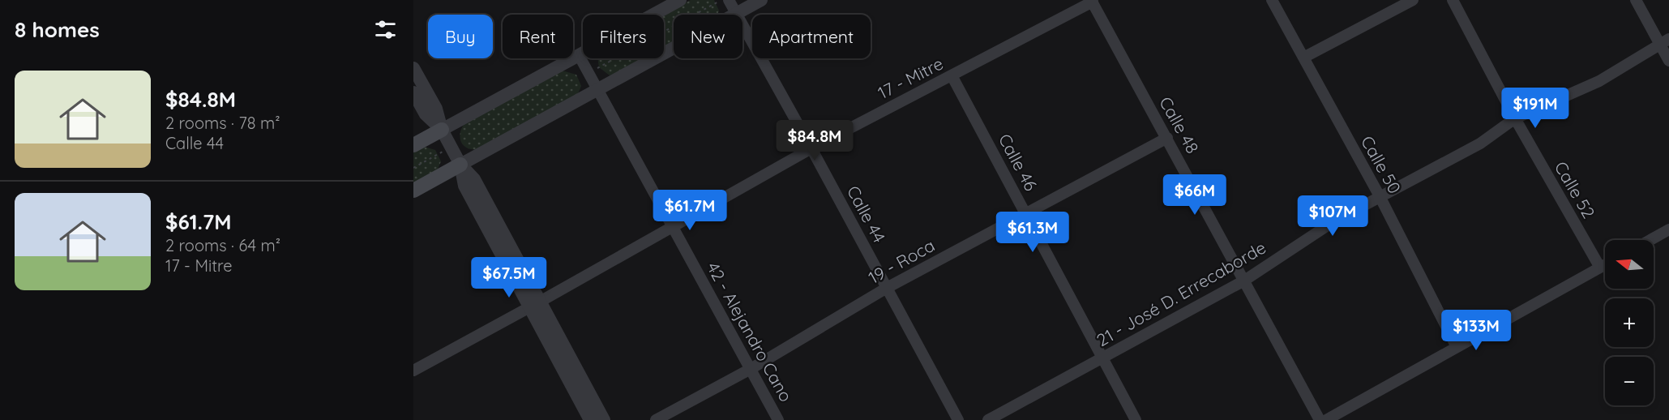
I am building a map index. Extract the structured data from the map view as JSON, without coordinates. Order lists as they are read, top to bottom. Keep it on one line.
{"streets":{"street":["17 - Mitre","Calle 48","Calle 46","Calle 50","Calle 52","Calle 44","19 - Roca","21 - José D. Errecaborde","42 - Alejandro Cano"]},"crossings":[["17 - Mitre","Calle 48"],["17 - Mitre","Calle 46"],["17 - Mitre","Calle 44"],["17 - Mitre","42 - Alejandro Cano"],["Calle 48","19 - Roca"],["Calle 48","21 - José D. Errecaborde"],["Calle 46","19 - Roca"],["Calle 46","21 - José D. Errecaborde"],["Calle 50","21 - José D. Errecaborde"],["Calle 52","21 - José D. Errecaborde"],["Calle 44","19 - Roca"],["19 - Roca","42 - Alejandro Cano"]],"north":"left","page":{"heading":"8 homes","chip":["Buy","Rent","Filters","New","Apartment"],"list":[{"name":"$84.8M","note":"2 rooms · 78 m² · Calle 44"},{"name":"$61.7M","note":"2 rooms · 64 m² · 17 - Mitre"}],"price":["$191M","$84.8M","$66M","$61.7M","$107M","$61.3M","$67.5M","$133M"],"map_buttons":["+","−"]}}
